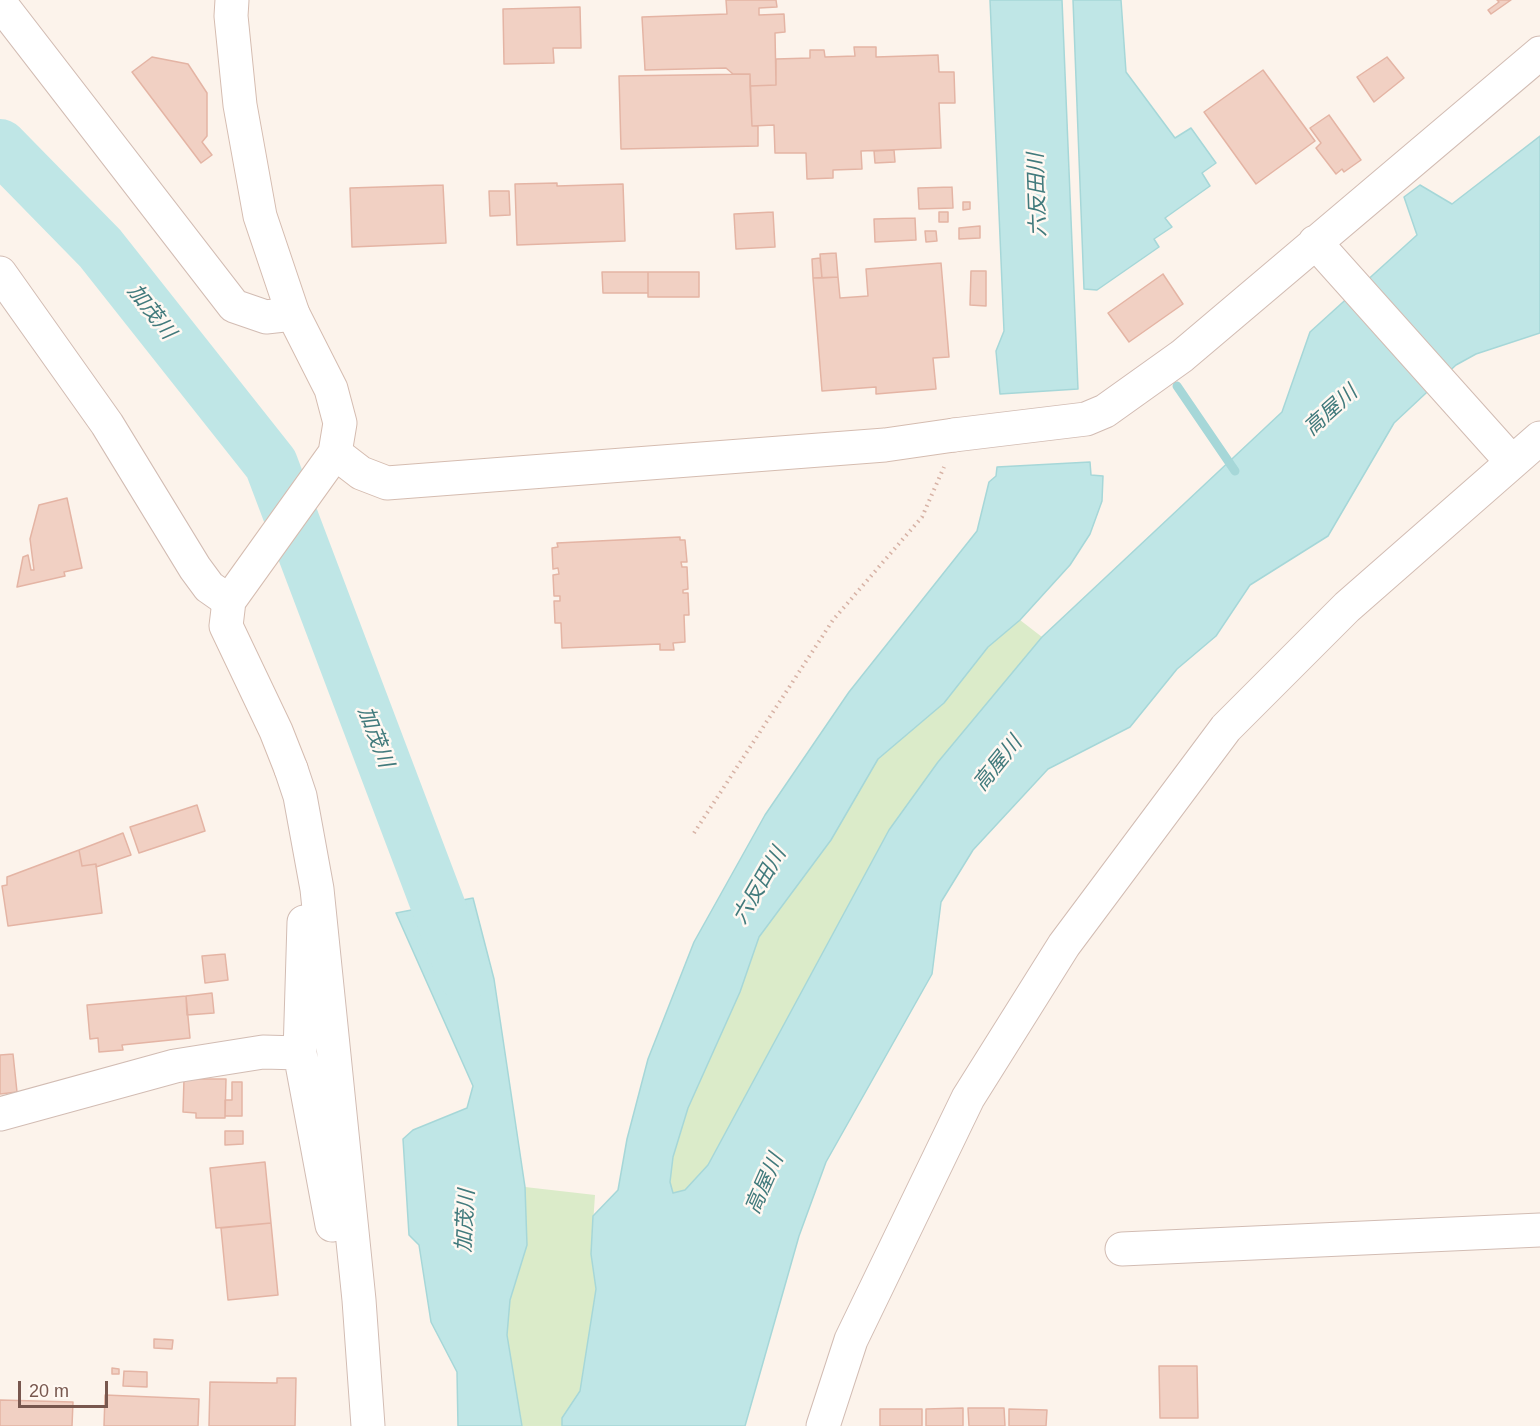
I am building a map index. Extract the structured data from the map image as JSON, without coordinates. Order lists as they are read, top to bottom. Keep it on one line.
{"water":["六反田川","加茂川","高屋川"],"scale_bar":"20 m"}
